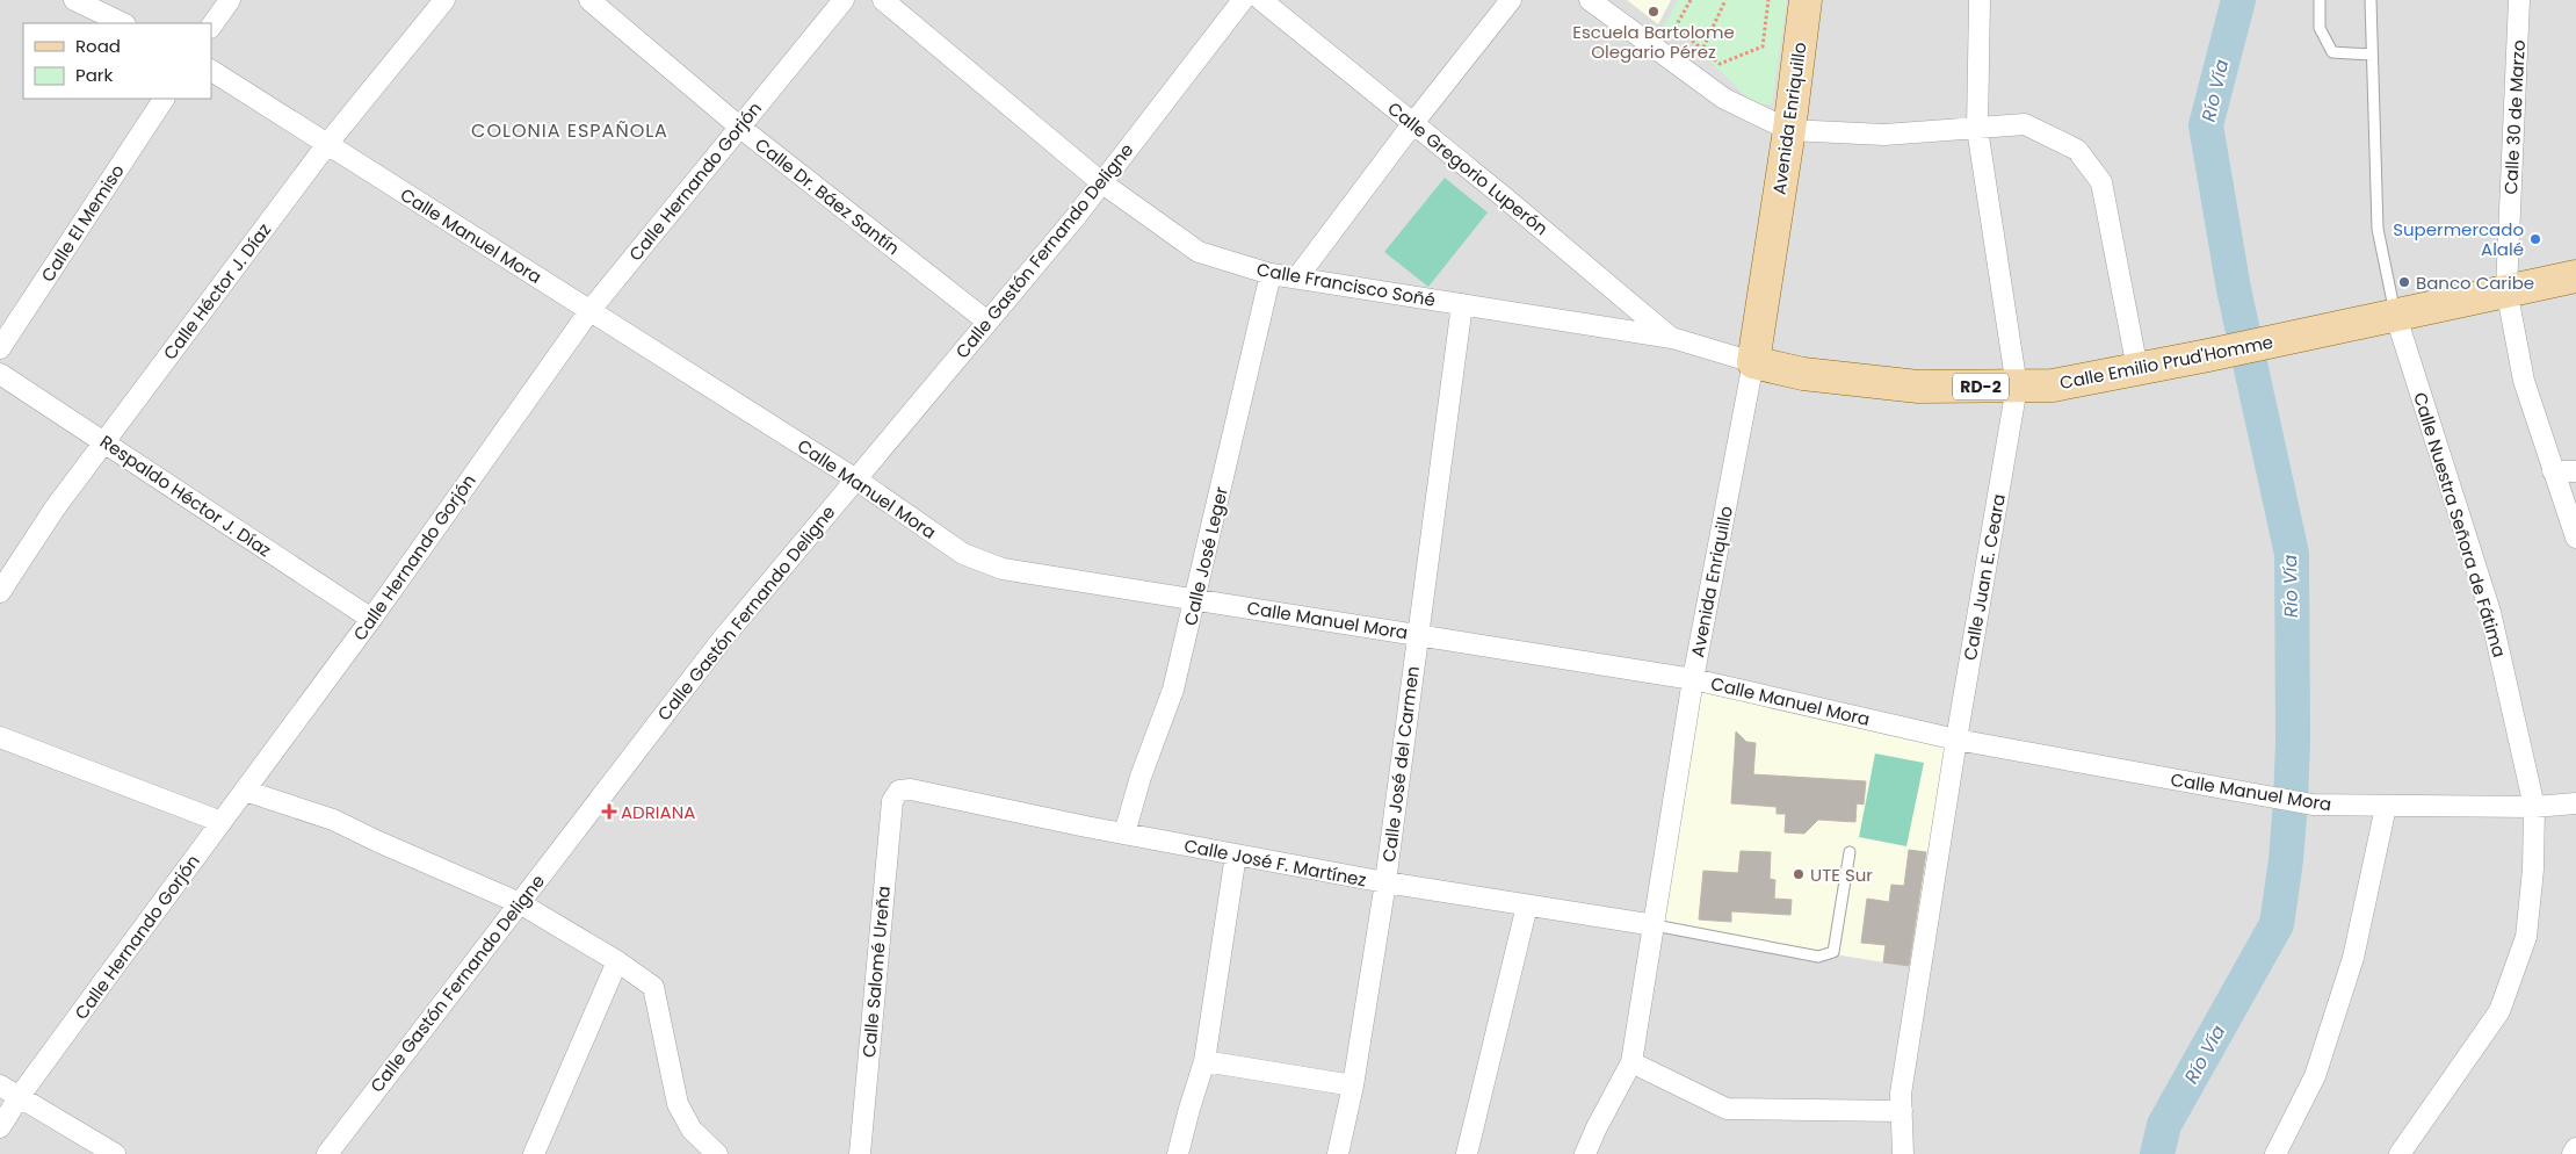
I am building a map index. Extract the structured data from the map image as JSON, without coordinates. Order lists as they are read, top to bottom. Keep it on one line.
{"streets":{"main road":["Avenida Enriquillo","Calle Emilio Prud'Homme","RD-2"],"street":["Calle 30 de Marzo","Calle Gregorio Luperón","Calle Hernando Gorjón","Calle Dr. Báez Santín","Calle El Memiso","Calle Manuel Mora","Calle Gastón Fernando Deligne","Calle Francisco Soñé","Calle Héctor J. Díaz","Respaldo Héctor J. Díaz","Calle Nuestra Señora de Fátima","Calle José Leger","Calle Juan E. Ceara","Calle José del Carmen","Calle José F. Martínez","Calle Salomé Ureña"]},"crossings":[["Calle 30 de Marzo","Calle Emilio Prud'Homme"],["Avenida Enriquillo","Calle Manuel Mora"],["Avenida Enriquillo","Calle Francisco Soñé"],["Avenida Enriquillo","Calle Emilio Prud'Homme"],["Avenida Enriquillo","Calle José F. Martínez"],["Calle Gregorio Luperón","Calle Francisco Soñé"],["Calle Hernando Gorjón","Calle Dr. Báez Santín"],["Calle Hernando Gorjón","Calle Manuel Mora"],["Calle Hernando Gorjón","Respaldo Héctor J. Díaz"],["Calle Dr. Báez Santín","Calle Gastón Fernando Deligne"],["Calle Manuel Mora","Calle Gastón Fernando Deligne"],["Calle Manuel Mora","Calle Héctor J. Díaz"],["Calle Manuel Mora","Calle Nuestra Señora de Fátima"],["Calle Manuel Mora","Calle José Leger"],["Calle Manuel Mora","Calle Juan E. Ceara"],["Calle Manuel Mora","Calle José del Carmen"],["Calle Gastón Fernando Deligne","Calle Francisco Soñé"],["Calle Francisco Soñé","Calle Emilio Prud'Homme"],["Calle Francisco Soñé","Calle José Leger"],["Calle Francisco Soñé","Calle José del Carmen"],["Calle Héctor J. Díaz","Respaldo Héctor J. Díaz"],["Calle Emilio Prud'Homme","Calle Nuestra Señora de Fátima"],["Calle Emilio Prud'Homme","Calle Juan E. Ceara"],["Calle José Leger","Calle José F. Martínez"],["Calle José del Carmen","Calle José F. Martínez"],["Calle José F. Martínez","Calle Salomé Ureña"]],"districts":["COLONIA ESPAÑOLA"],"water":["Río Vía"],"places":{"other":["Escuela Bartolome Olegario Pérez","Supermercado Alalé","Banco Caribe","UTE Sur"],"health":["ADRIANA"]},"legend":["Road","Park"]}
